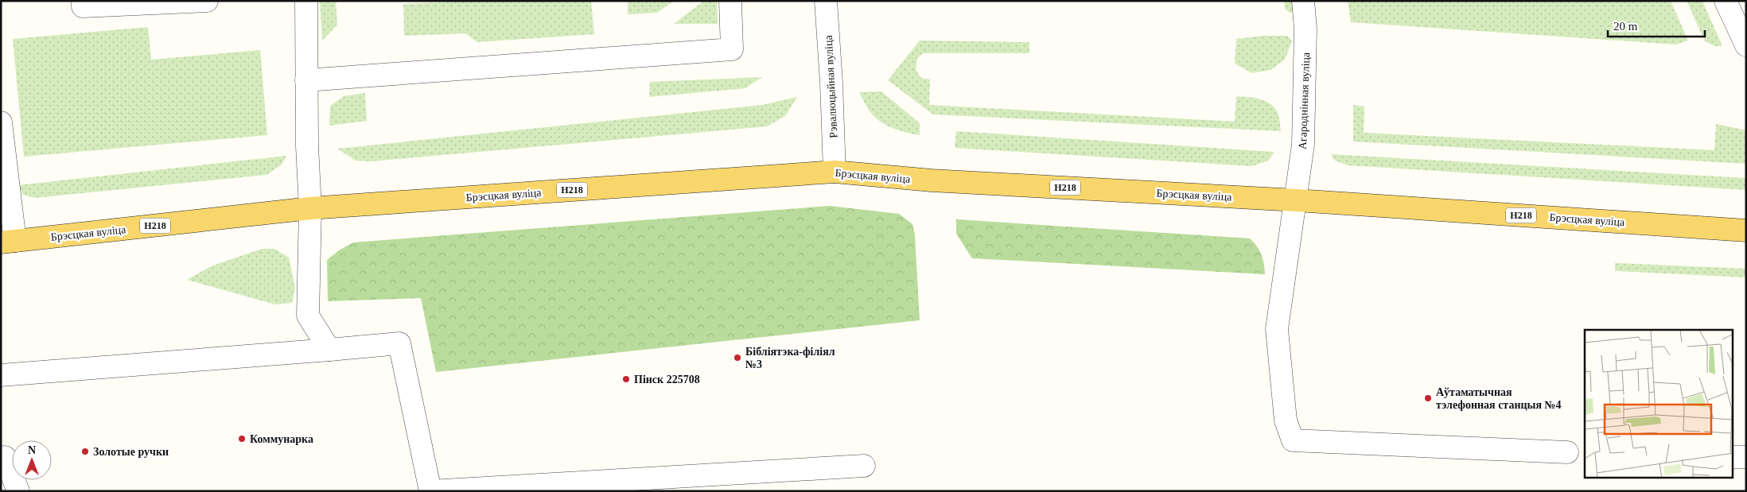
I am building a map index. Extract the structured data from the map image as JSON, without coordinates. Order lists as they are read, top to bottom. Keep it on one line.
{"streets":{"main road":["Брэсцкая вуліца","Н218"],"street":["Рэвалюцыйная вуліца","Агароднінная вуліца"]},"crossings":[["Рэвалюцыйная вуліца","Брэсцкая вуліца"],["Агароднінная вуліца","Брэсцкая вуліца"]],"places":["Бібліятэка-філіял №3","Пінск 225708","Аўтаматычная тэлефонная станцыя №4","Коммунарка","Золотые ручки"],"scale_bar":"20 m","north":"top"}
